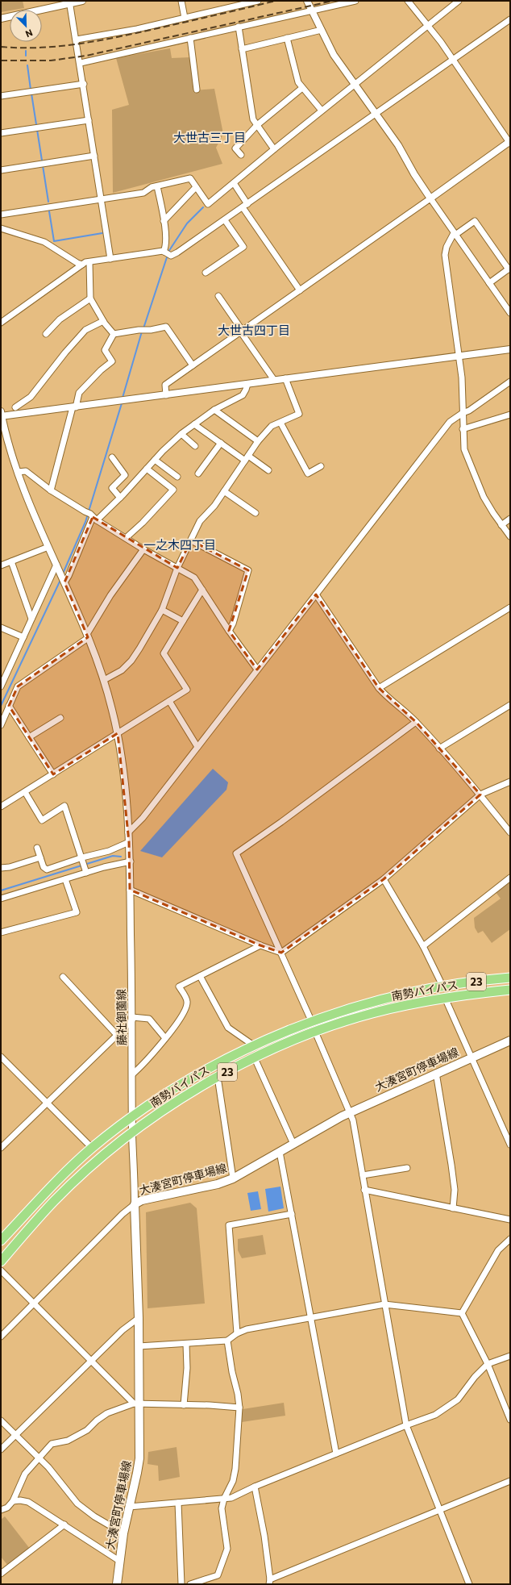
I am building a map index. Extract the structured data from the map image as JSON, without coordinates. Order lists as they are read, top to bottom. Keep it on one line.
{"streets":{"highway":["23","南勢バイパス"],"main road":["大湊宮町停車場線"],"street":["藤社御薗線"]},"crossings":[["南勢バイパス","藤社御薗線"],["藤社御薗線","大湊宮町停車場線"]],"districts":["大世古三丁目","大世古四丁目","一之木四丁目"],"north":"bottom right"}
